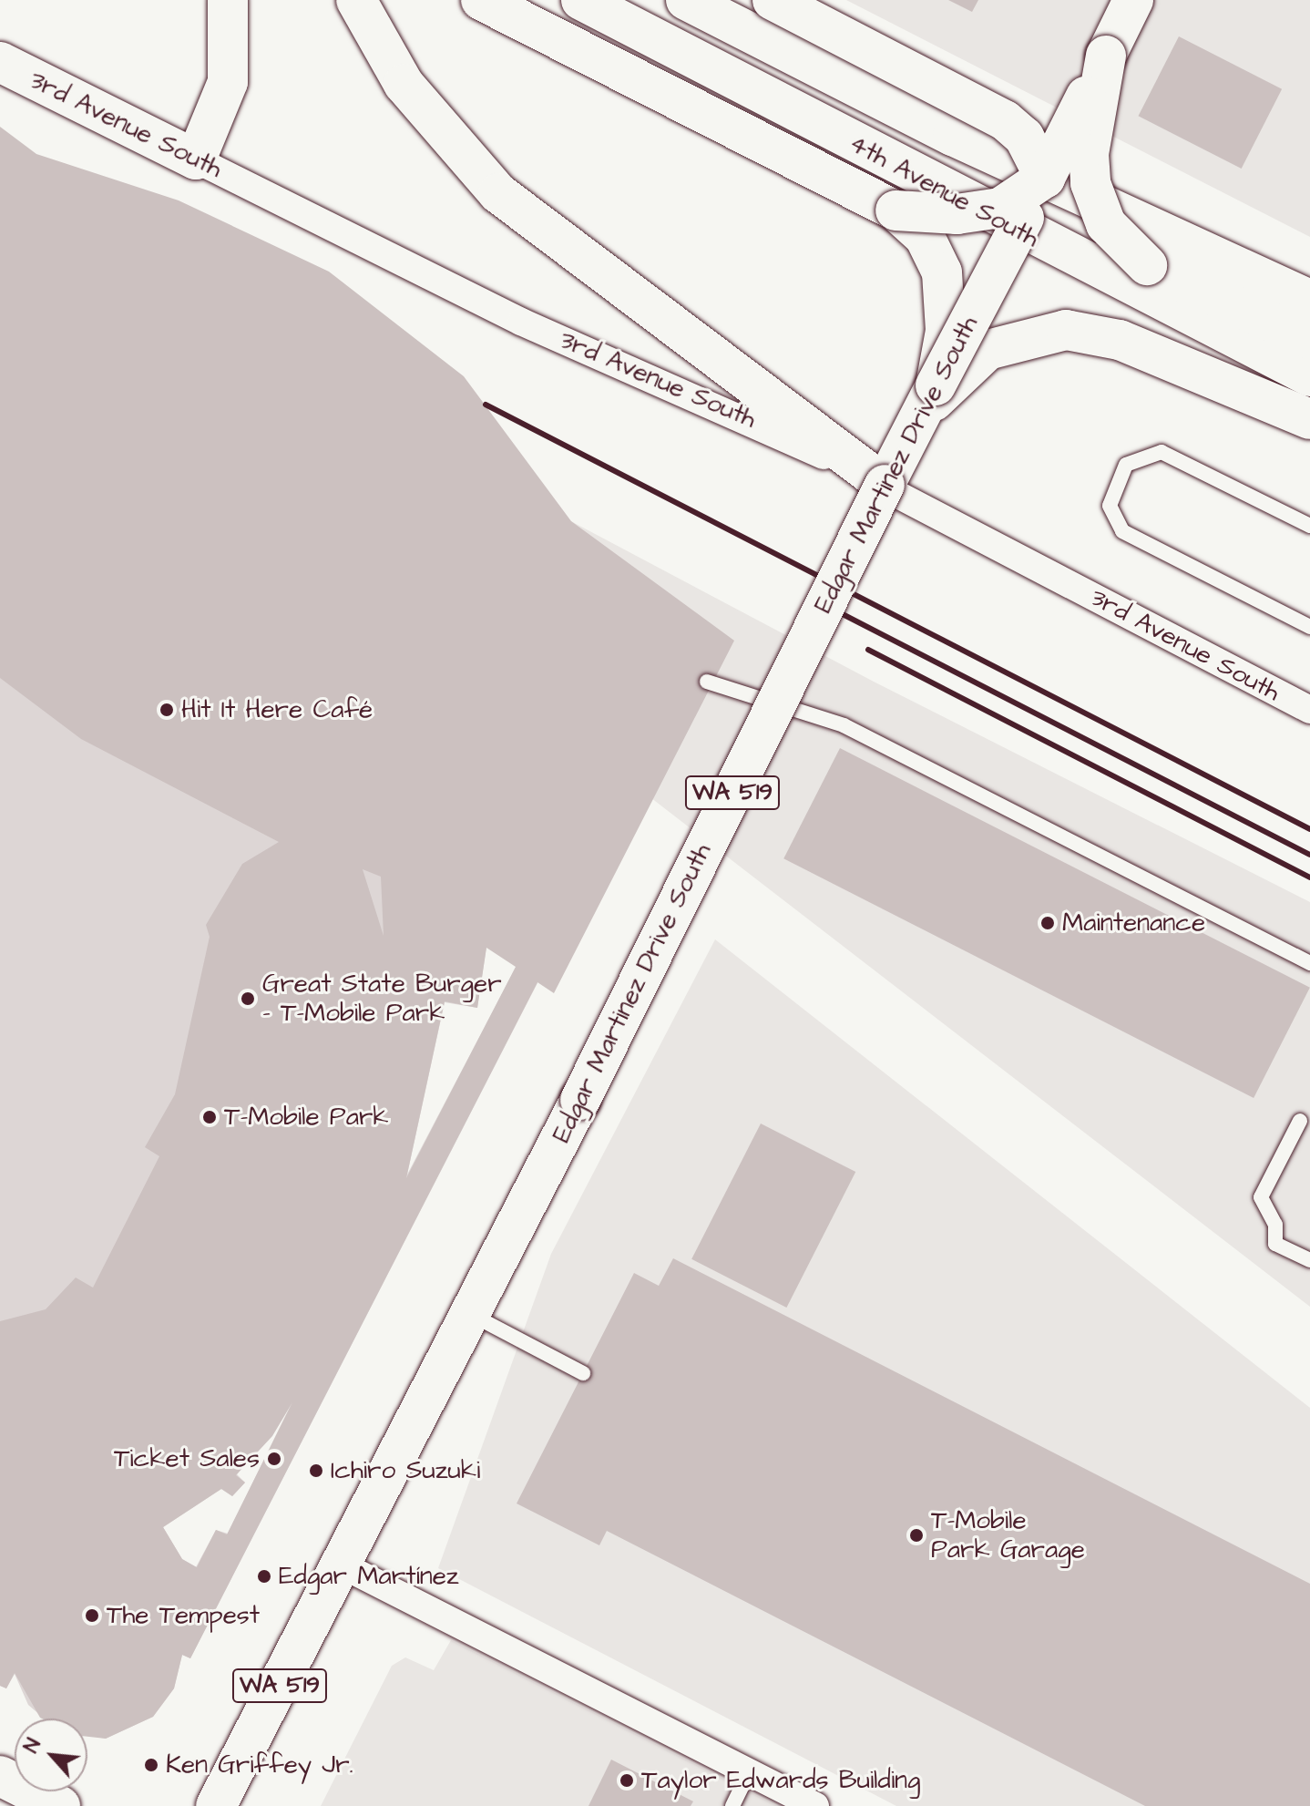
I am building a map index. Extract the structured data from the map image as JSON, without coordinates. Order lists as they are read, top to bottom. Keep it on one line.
{"streets":{"main road":["3rd Avenue South","4th Avenue South","Edgar Martinez Drive South","WA 519"]},"places":["Hit It Here Café","Maintenance","Great State Burger - T-Mobile Park","T-Mobile Park","Ticket Sales","Ichiro Suzuki","T-Mobile Park Garage","Edgar Martínez","The Tempest","Ken Griffey Jr.","Taylor Edwards Building"],"north":"top left"}
